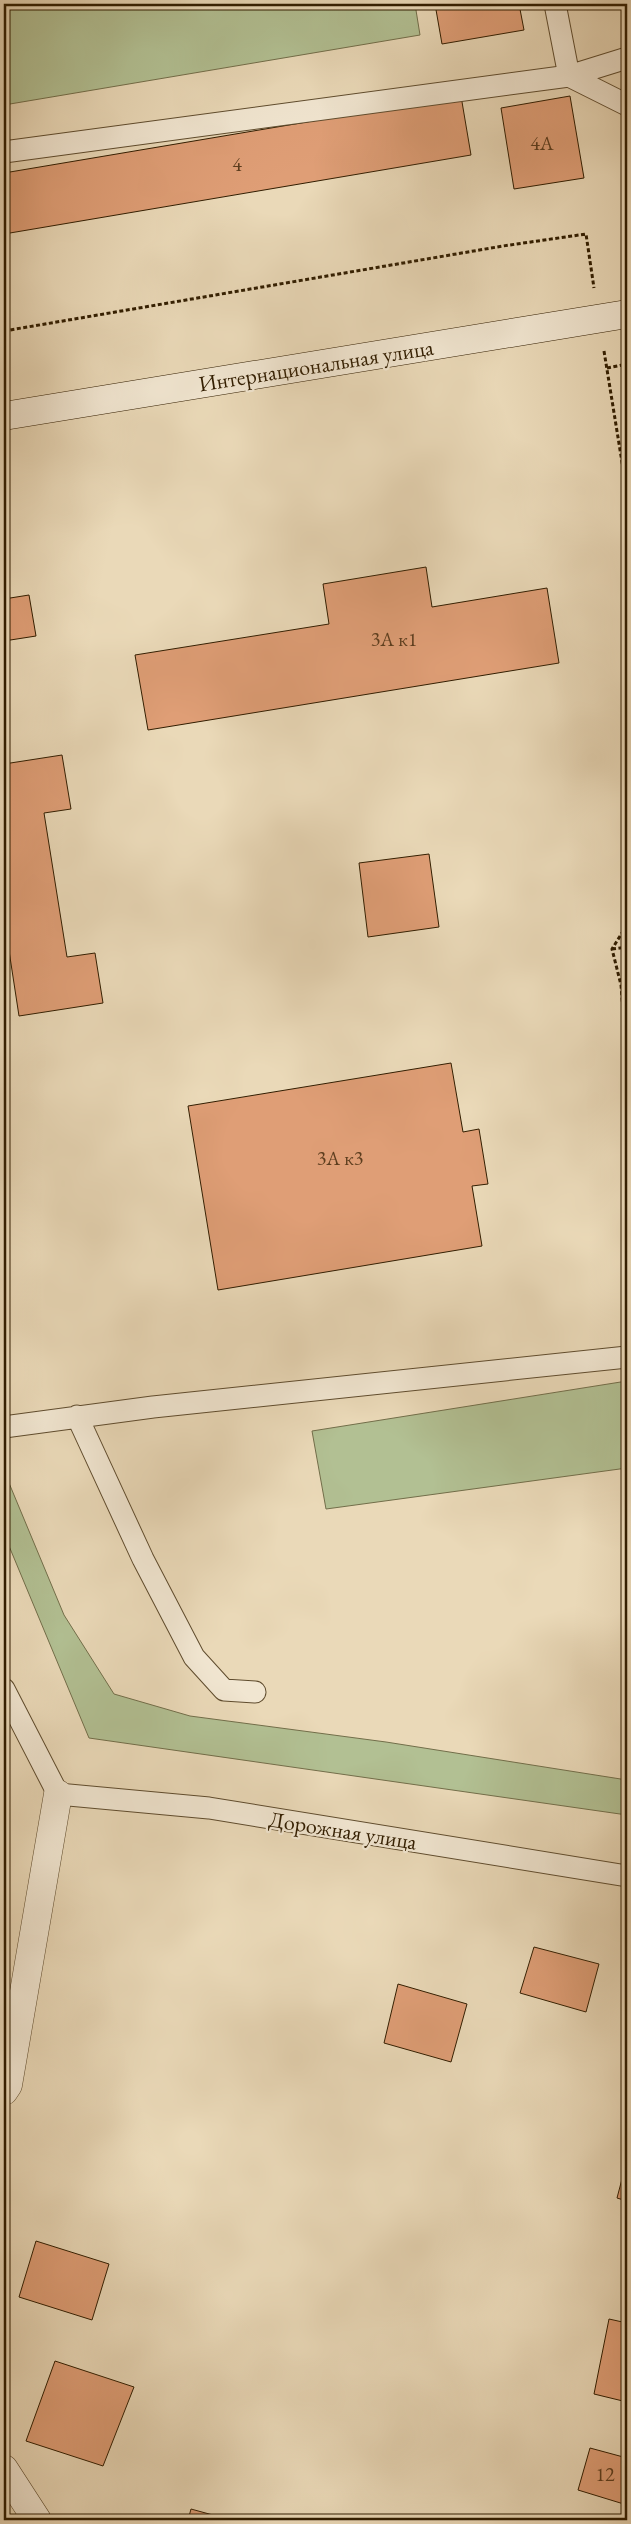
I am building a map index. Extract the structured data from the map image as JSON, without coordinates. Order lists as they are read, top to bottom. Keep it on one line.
{"streets":{"main road":["Интернациональная улица"],"lane":["Дорожная улица"]},"house_numbers":["4А","4","3А к1","3А к3","12"]}
